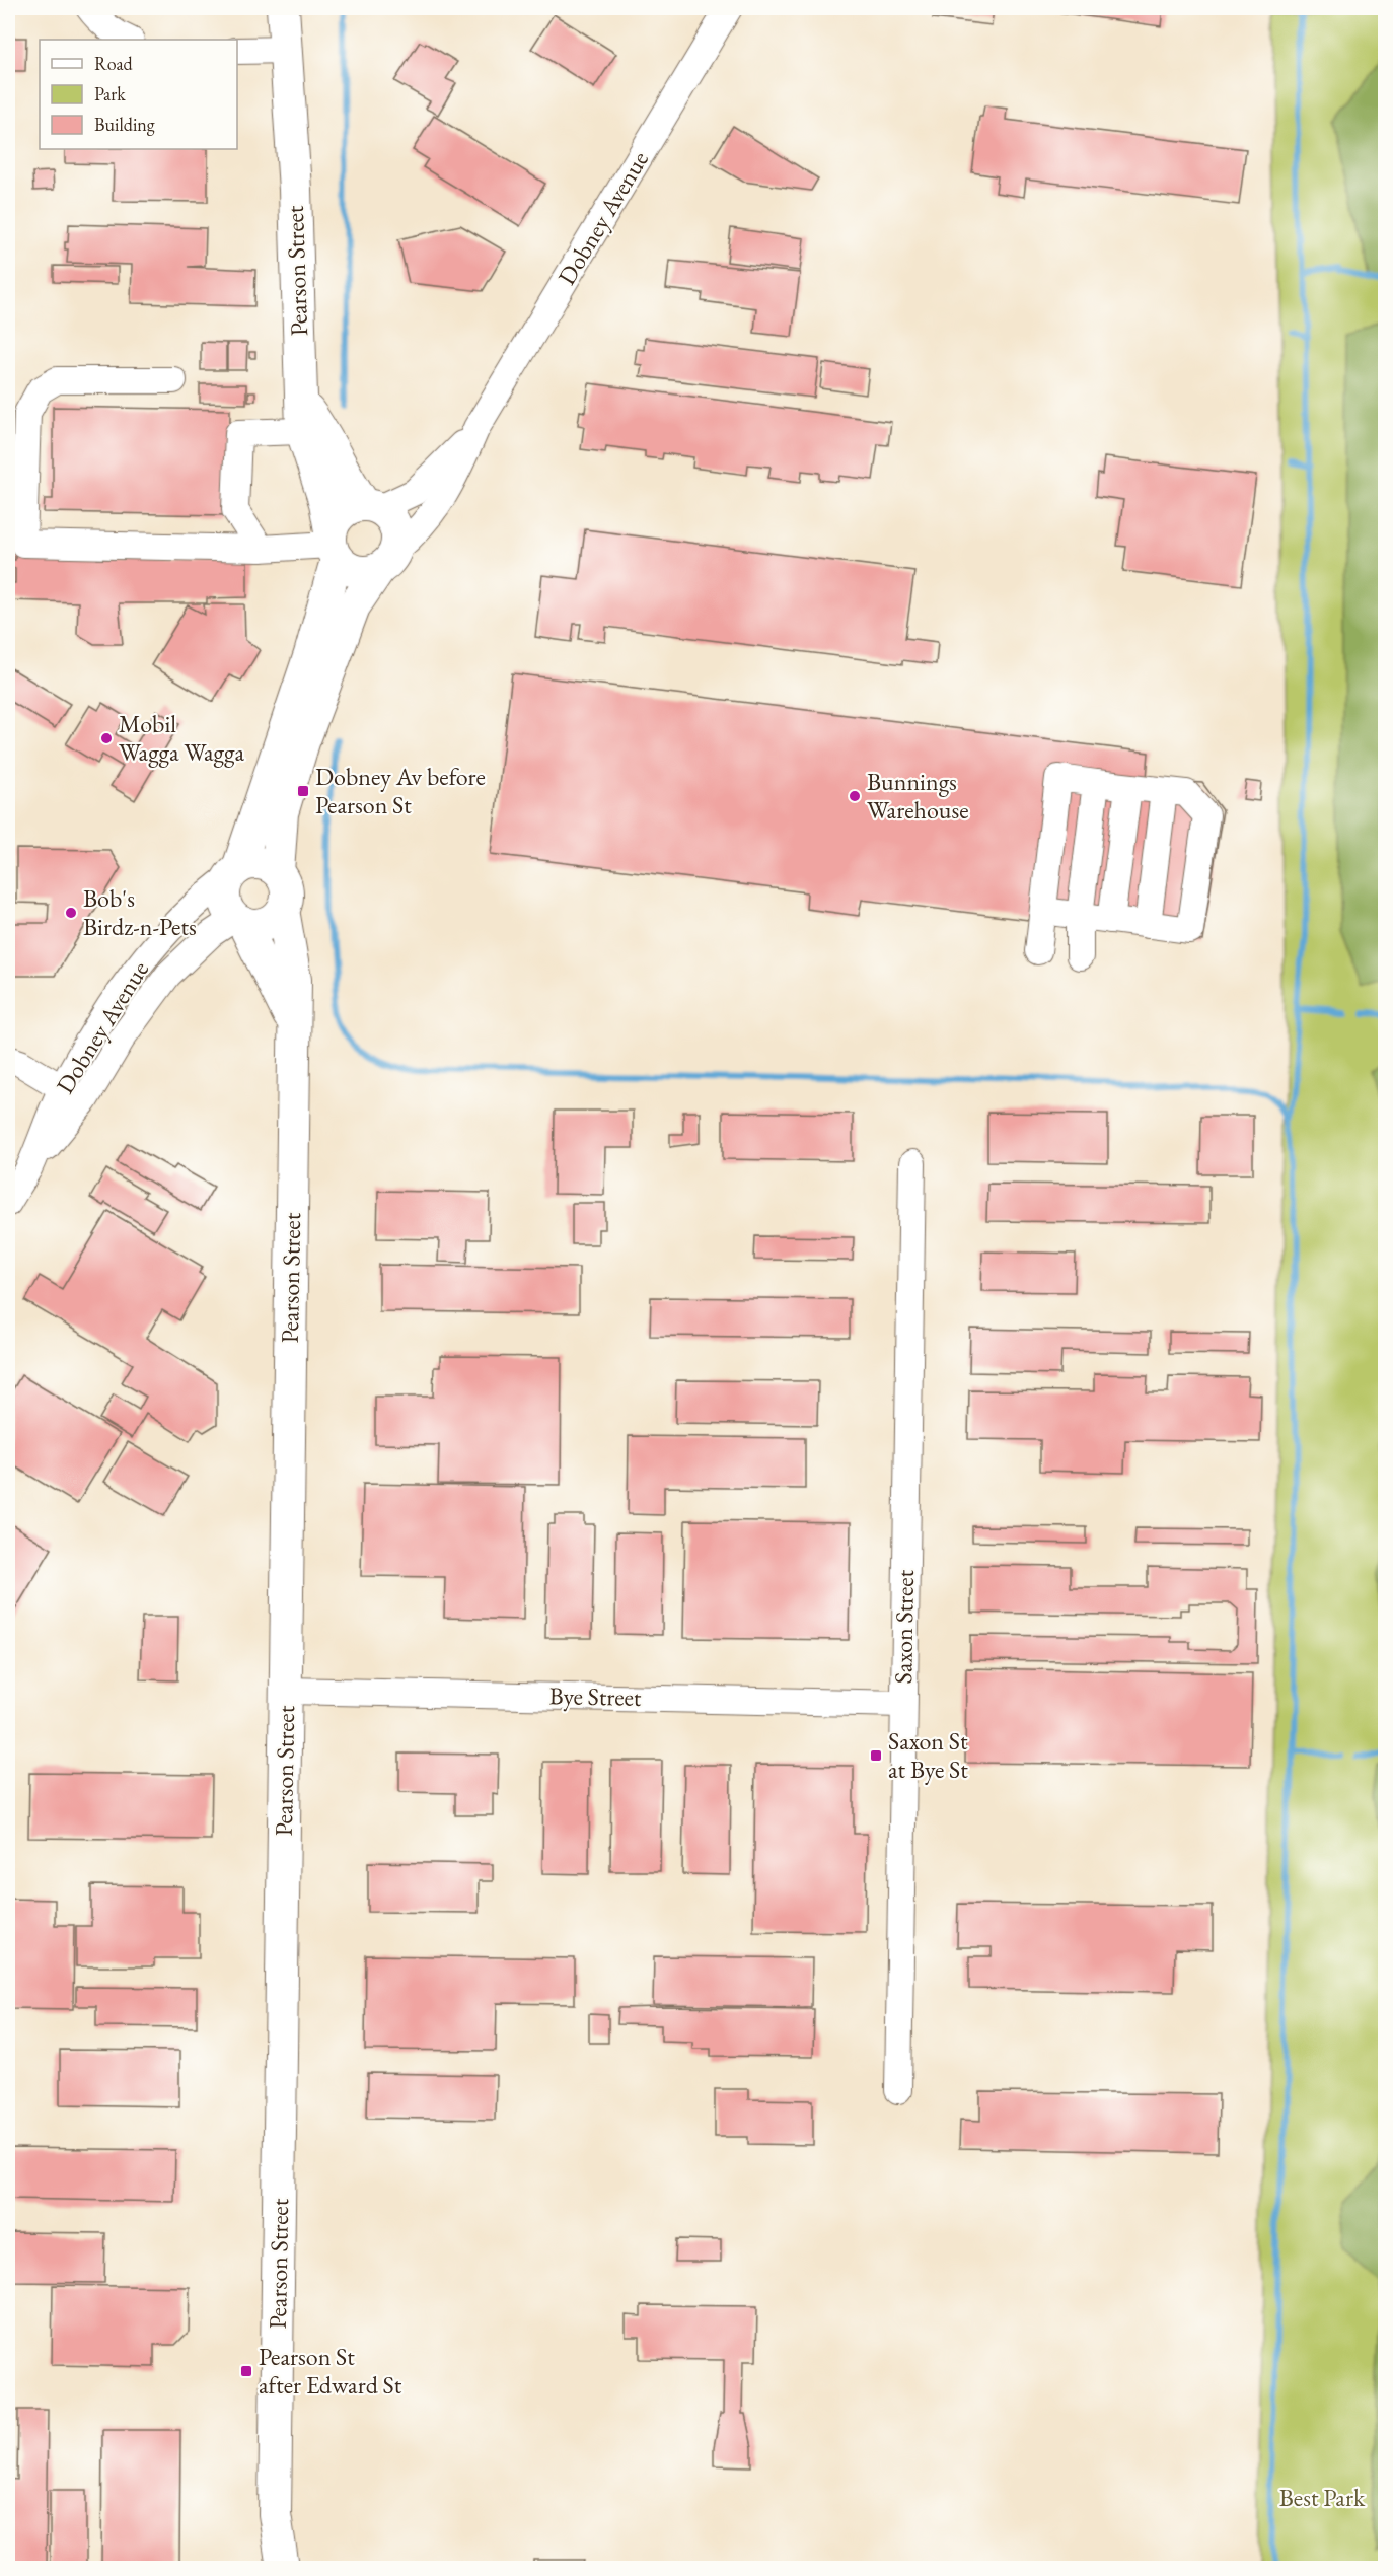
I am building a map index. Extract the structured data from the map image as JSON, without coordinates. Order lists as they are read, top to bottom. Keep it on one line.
{"streets":{"main road":["Dobney Avenue","Pearson Street"],"street":["Saxon Street","Bye Street"]},"crossings":[["Dobney Avenue","Pearson Street"],["Pearson Street","Bye Street"],["Saxon Street","Bye Street"]],"parks":["Best Park"],"places":{"other":["Mobil Wagga Wagga","Bunnings Warehouse","Bob's Birdz-n-Pets"],"transit":["Dobney Av before Pearson St","Saxon St at Bye St","Pearson St after Edward St"]},"legend":["Road","Park","Building"]}
